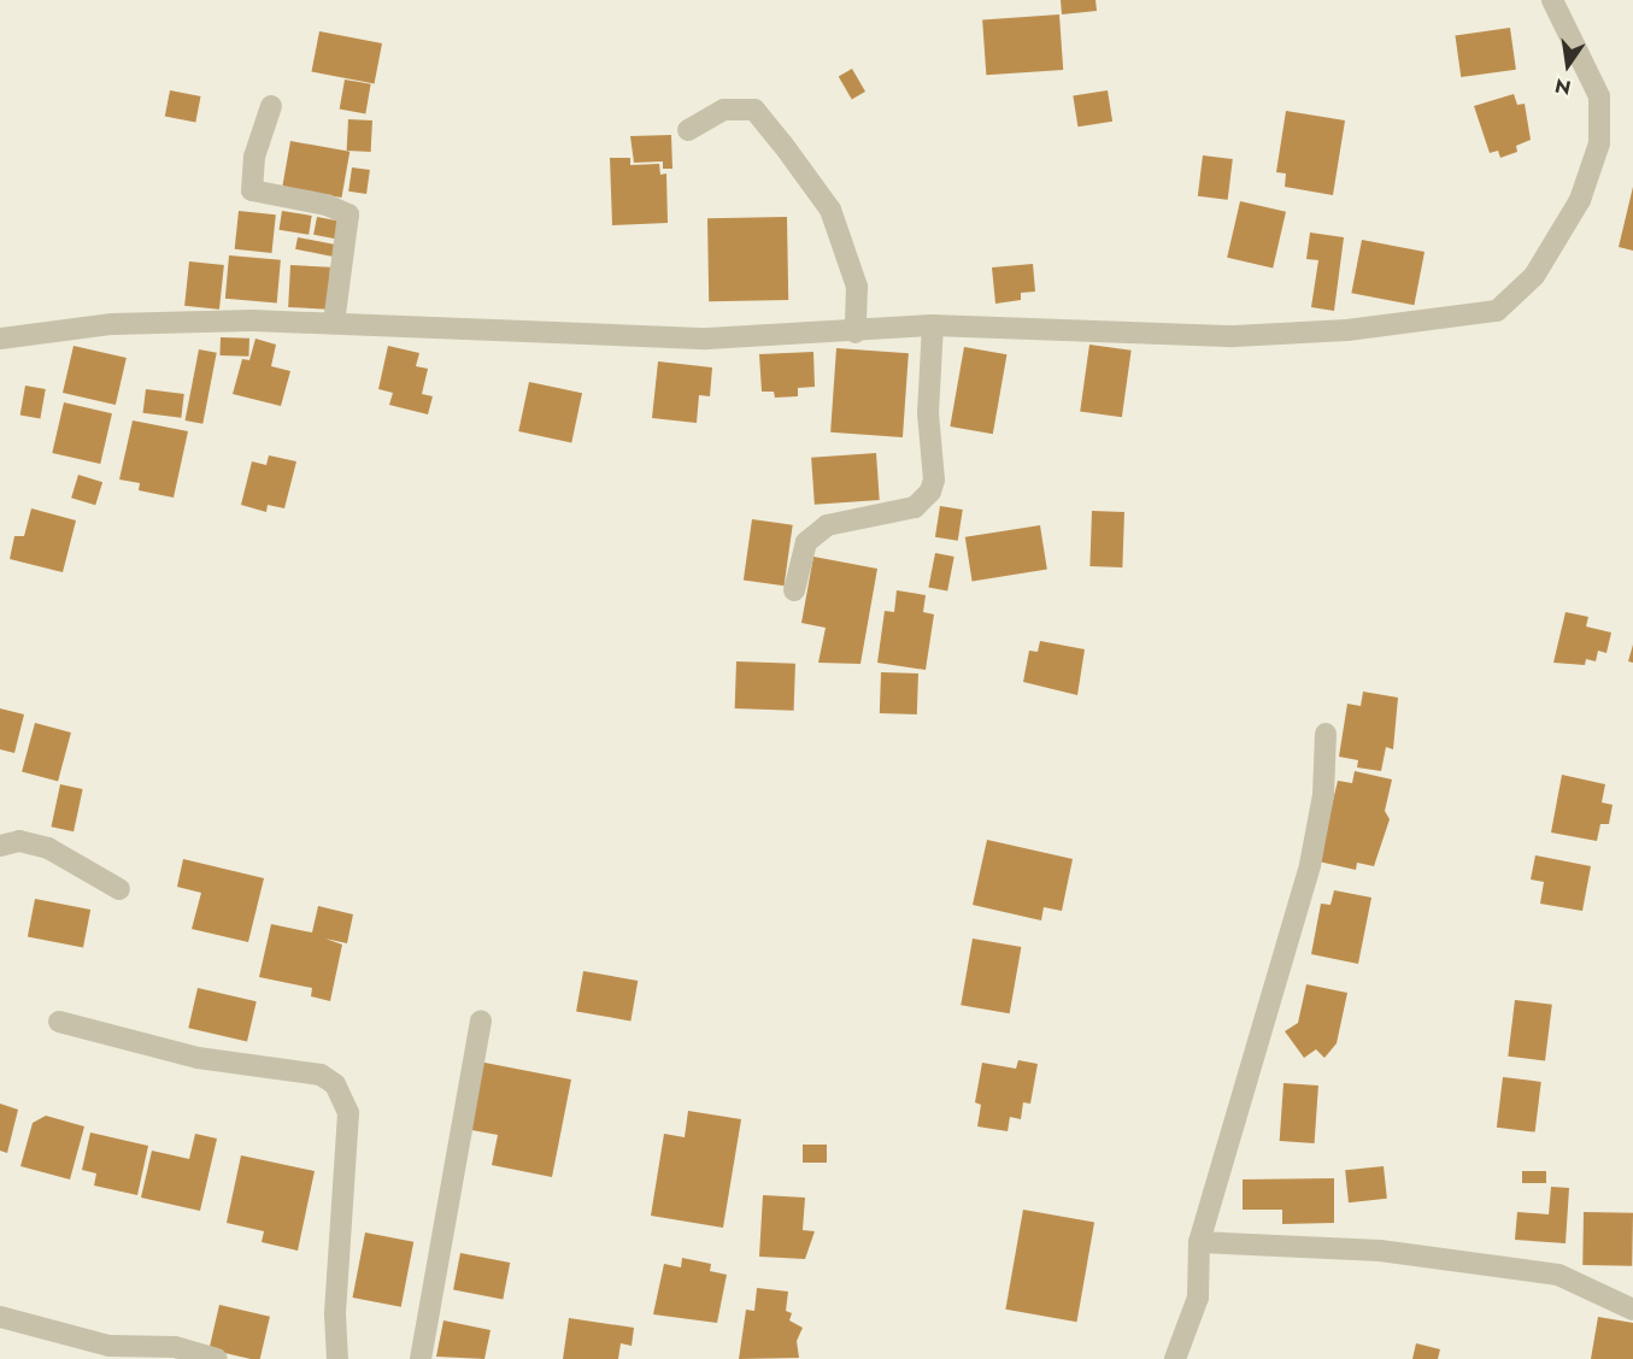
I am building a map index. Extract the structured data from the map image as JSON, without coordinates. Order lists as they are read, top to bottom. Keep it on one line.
{"north":"bottom"}
